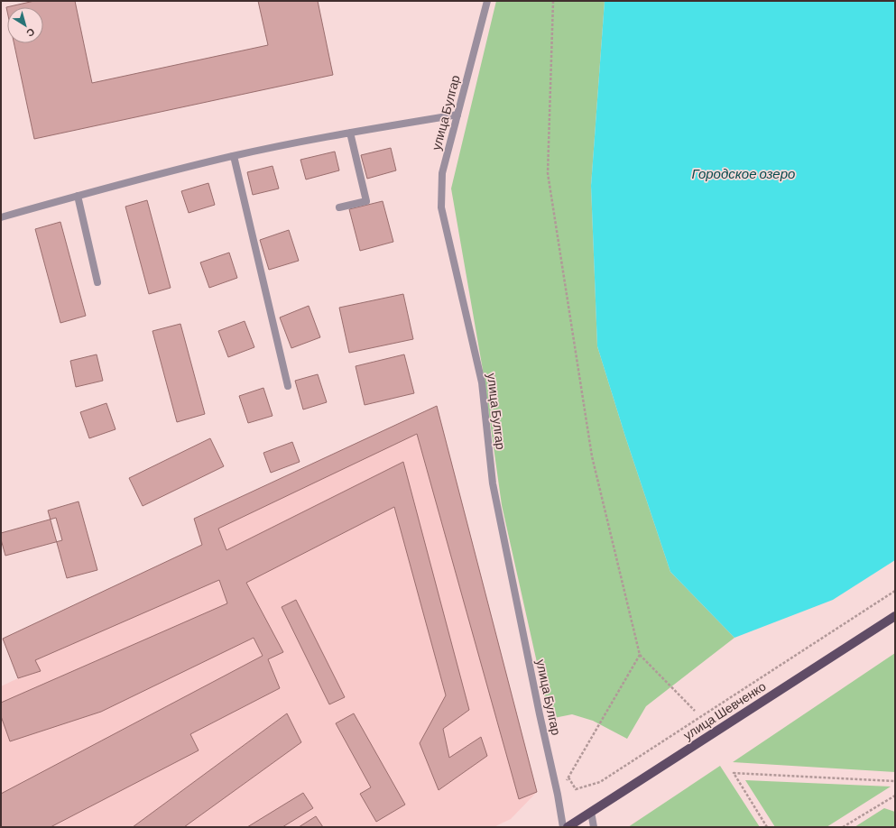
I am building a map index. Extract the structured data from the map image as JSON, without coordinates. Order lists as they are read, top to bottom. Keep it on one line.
{"streets":{"main road":["улица Шевченко"],"street":["улица Булгар"]},"water":["Городское озеро"],"north":"bottom right"}
